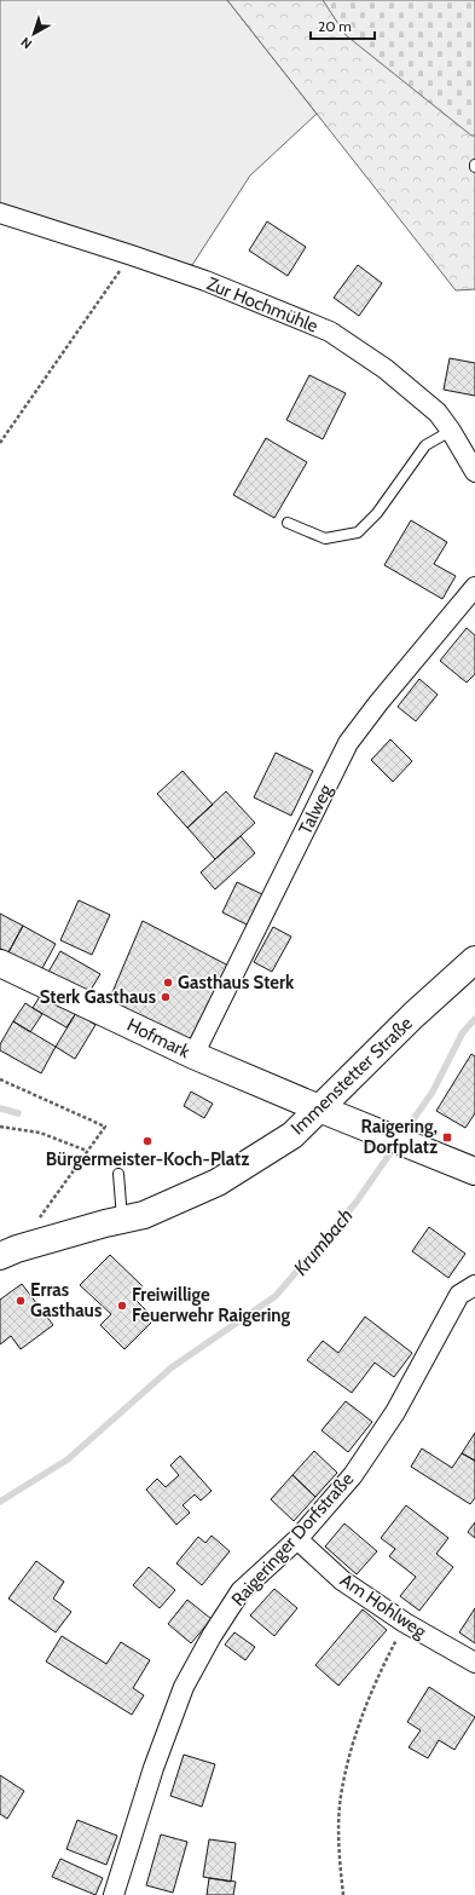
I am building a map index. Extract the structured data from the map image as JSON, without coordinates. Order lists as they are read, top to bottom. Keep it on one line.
{"streets":{"main road":["Hofmark","Immenstetter Straße"],"street":["Zur Hochmühle","Talweg","Raigeringer Dorfstraße","Am Hohlweg"]},"crossings":[["Talweg","Hofmark"],["Hofmark","Immenstetter Straße"],["Raigeringer Dorfstraße","Am Hohlweg"]],"water":["Krumbach"],"places":{"other":["Gasthaus Sterk","Sterk Gasthaus","Bürgermeister-Koch-Platz","Erras Gasthaus","Freiwillige Feuerwehr Raigering"],"transit":["Raigering, Dorfplatz"]},"scale_bar":"20 m","north":"bottom left"}
